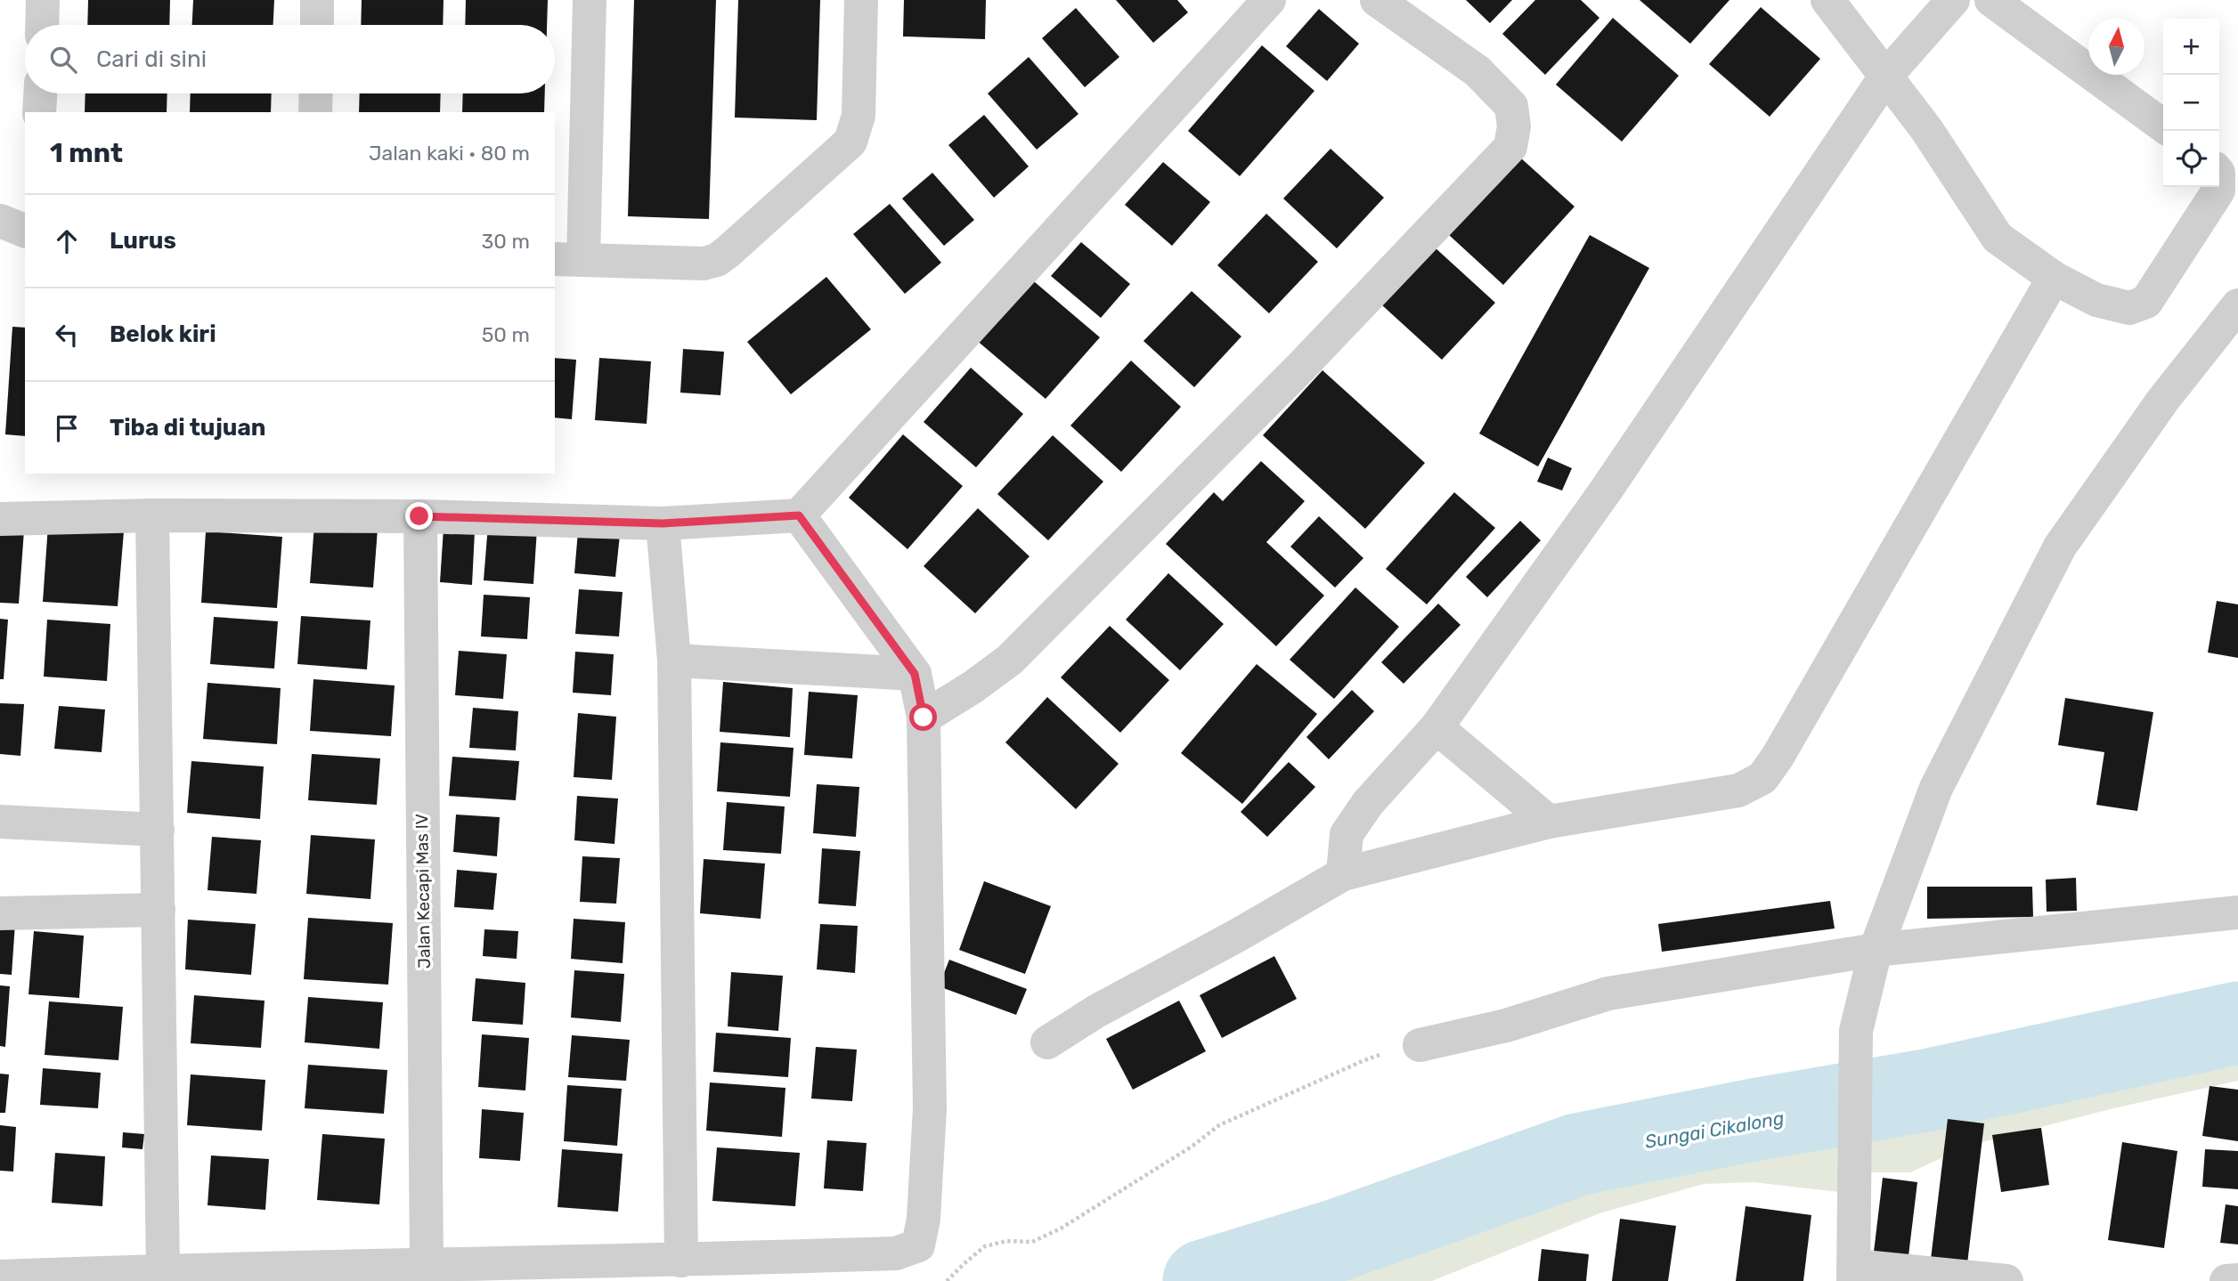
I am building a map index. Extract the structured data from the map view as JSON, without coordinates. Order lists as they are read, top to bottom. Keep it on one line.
{"streets":{"street":["Jalan Kecapi Mas IV"]},"water":["Sungai Cikalong"],"north":"top","page":{"map_buttons":["+","−"],"search":"Cari di sini","heading":["1 mnt","Jalan kaki · 80 m"],"list":[["Lurus","30 m"],["Belok kiri","50 m"],"Tiba di tujuan"]}}
